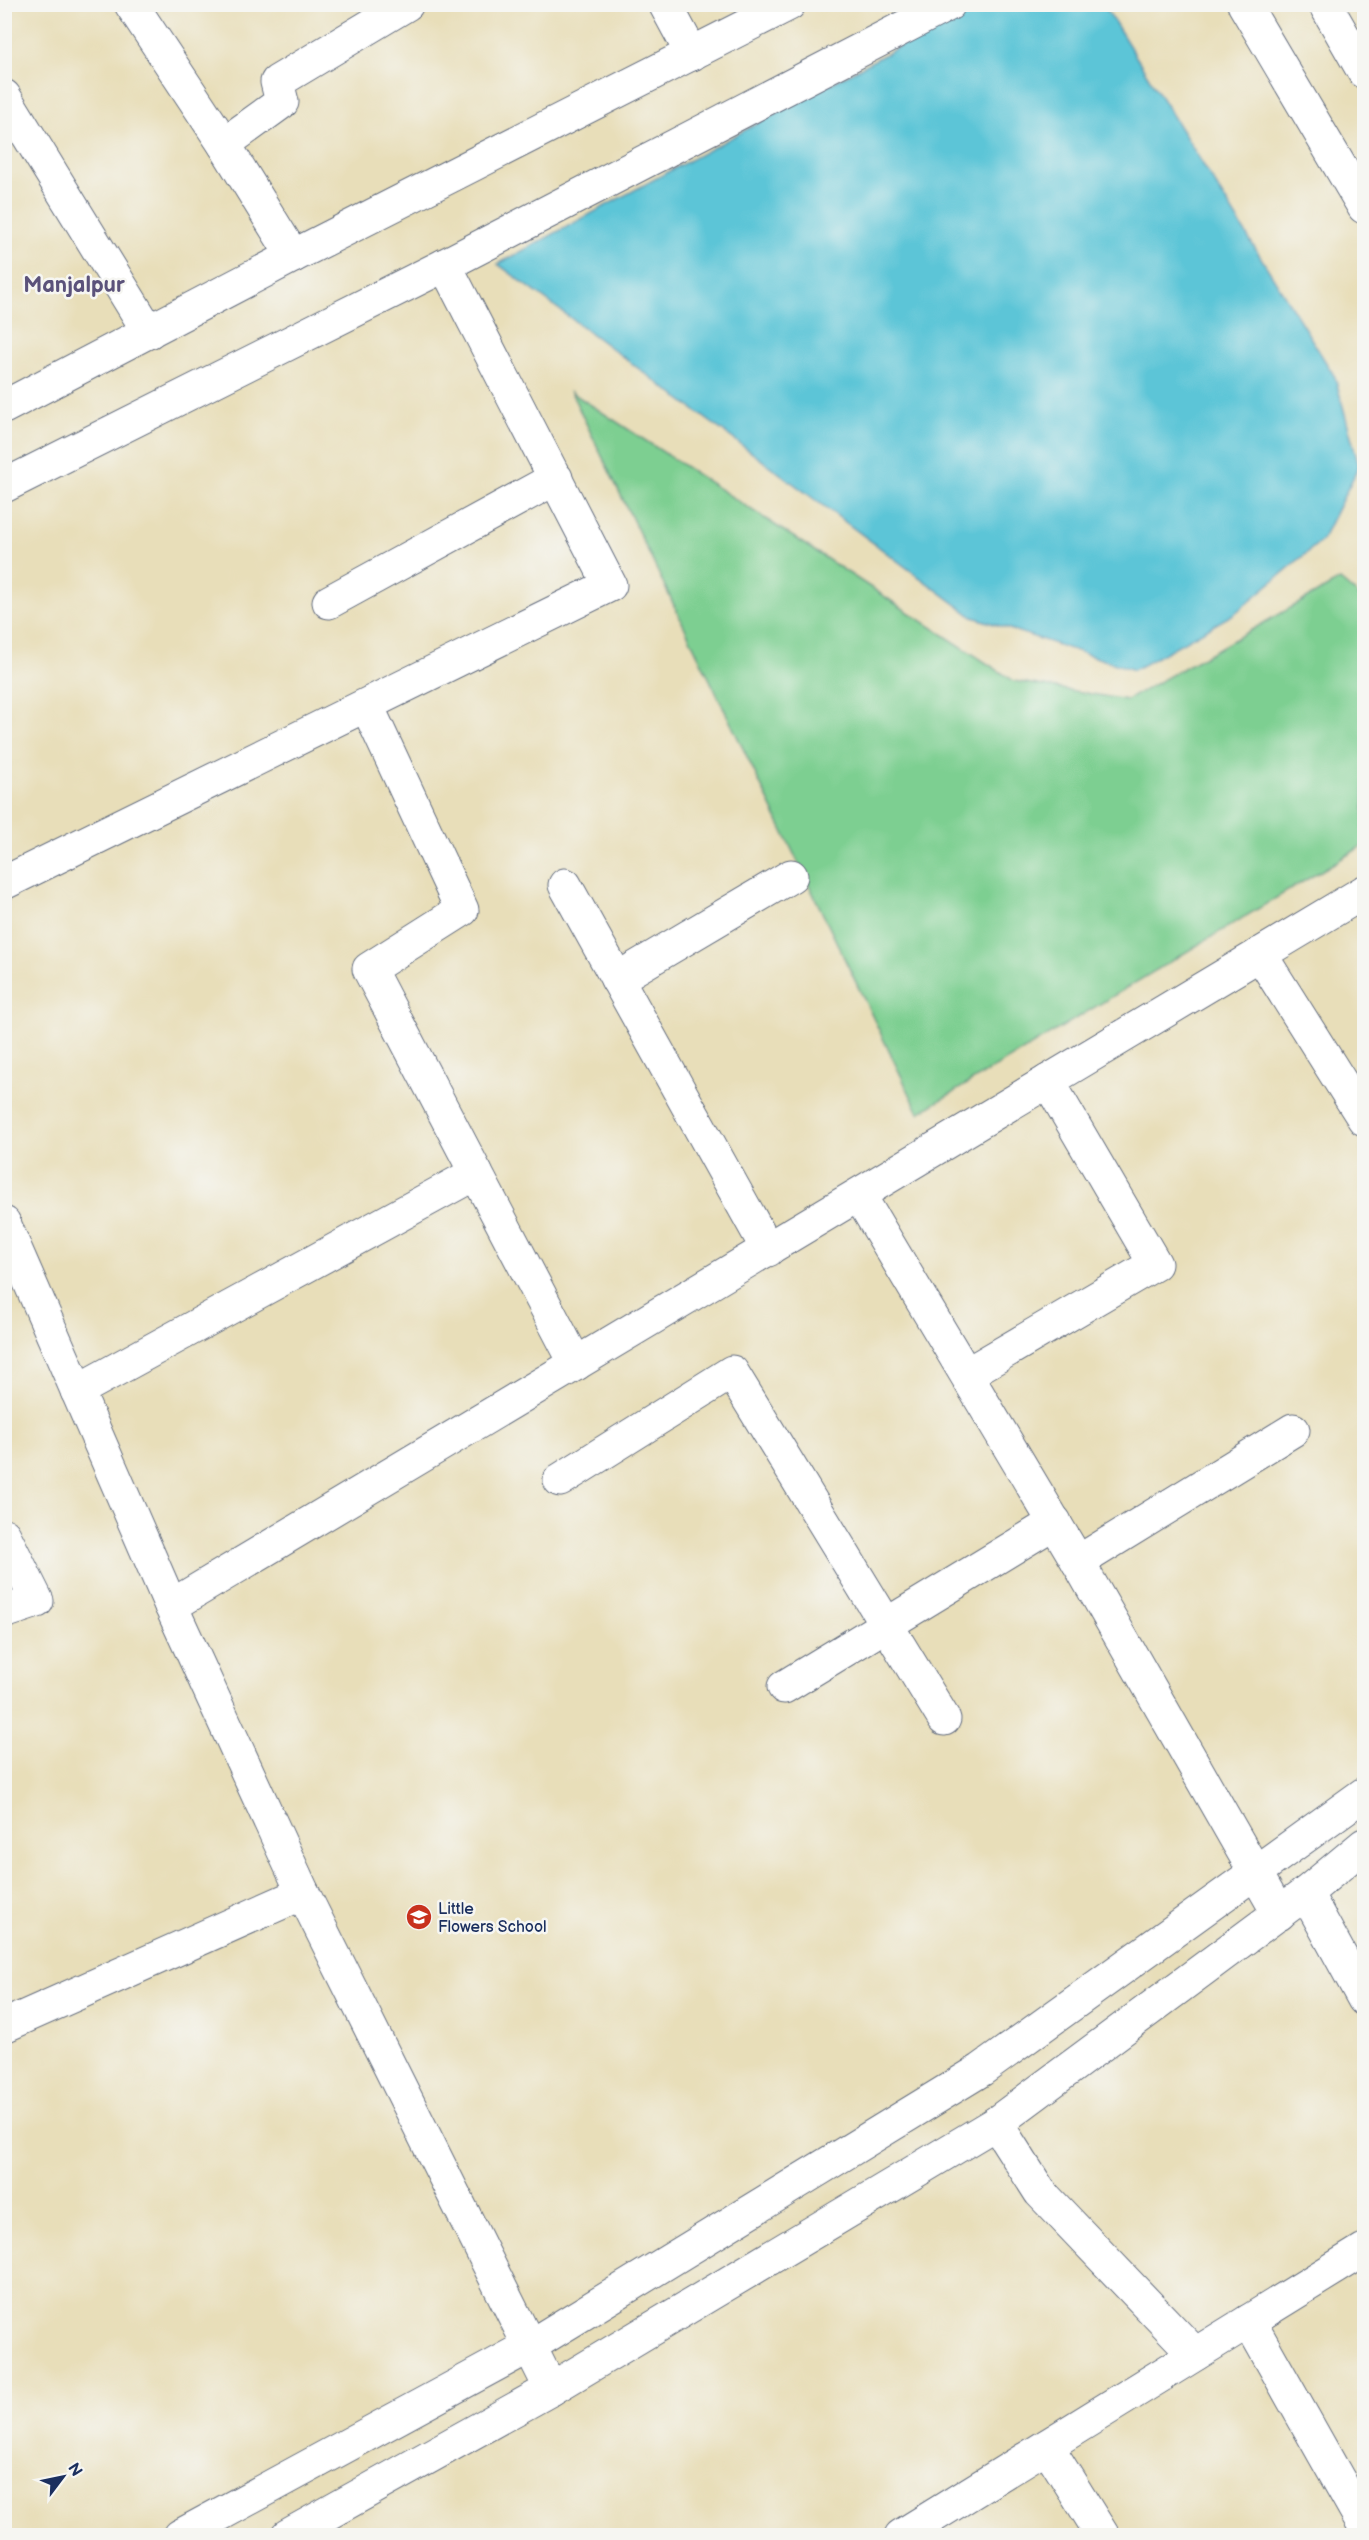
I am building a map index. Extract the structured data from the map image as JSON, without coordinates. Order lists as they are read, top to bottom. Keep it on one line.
{"districts":["Manjalpur"],"places":{"school or university":["Little Flowers School"]},"north":"top right"}
